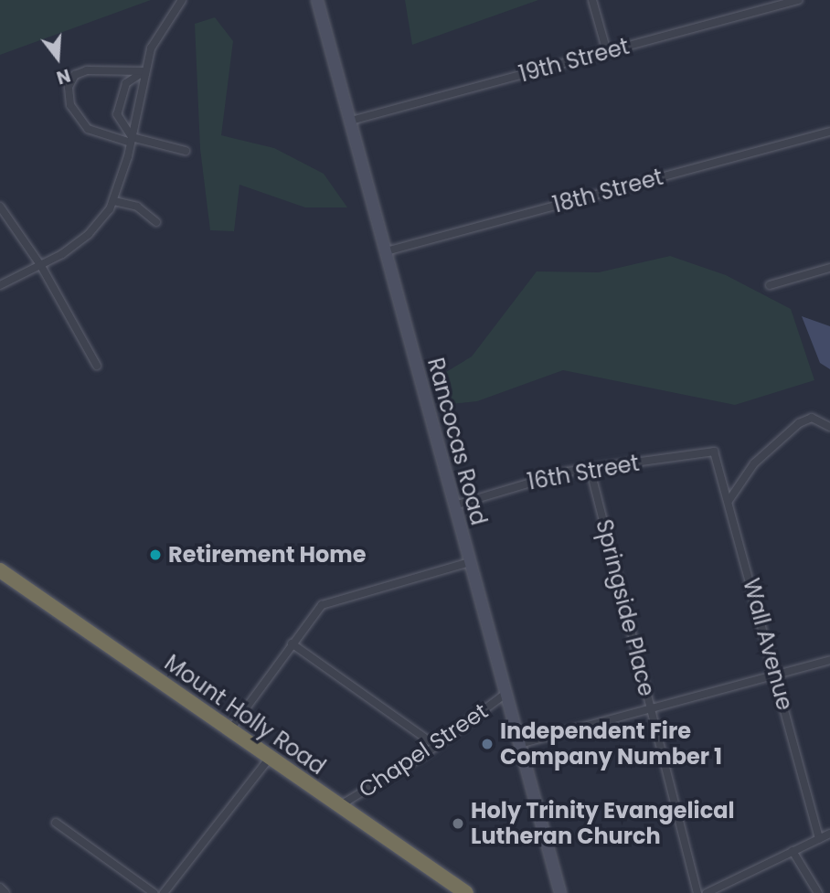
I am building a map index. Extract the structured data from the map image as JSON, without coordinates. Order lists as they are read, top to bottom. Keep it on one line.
{"streets":{"highway":["Mount Holly Road"],"main road":["Rancocas Road"],"street":["19th Street","18th Street","16th Street","Springside Place","Wall Avenue","Chapel Street"]},"crossings":[["19th Street","Rancocas Road"],["18th Street","Rancocas Road"],["Rancocas Road","16th Street"],["Rancocas Road","Chapel Street"],["16th Street","Springside Place"],["16th Street","Wall Avenue"],["Mount Holly Road","Chapel Street"]],"places":["Retirement Home","Independent Fire Company Number 1","Holy Trinity Evangelical Lutheran Church"],"north":"bottom"}
